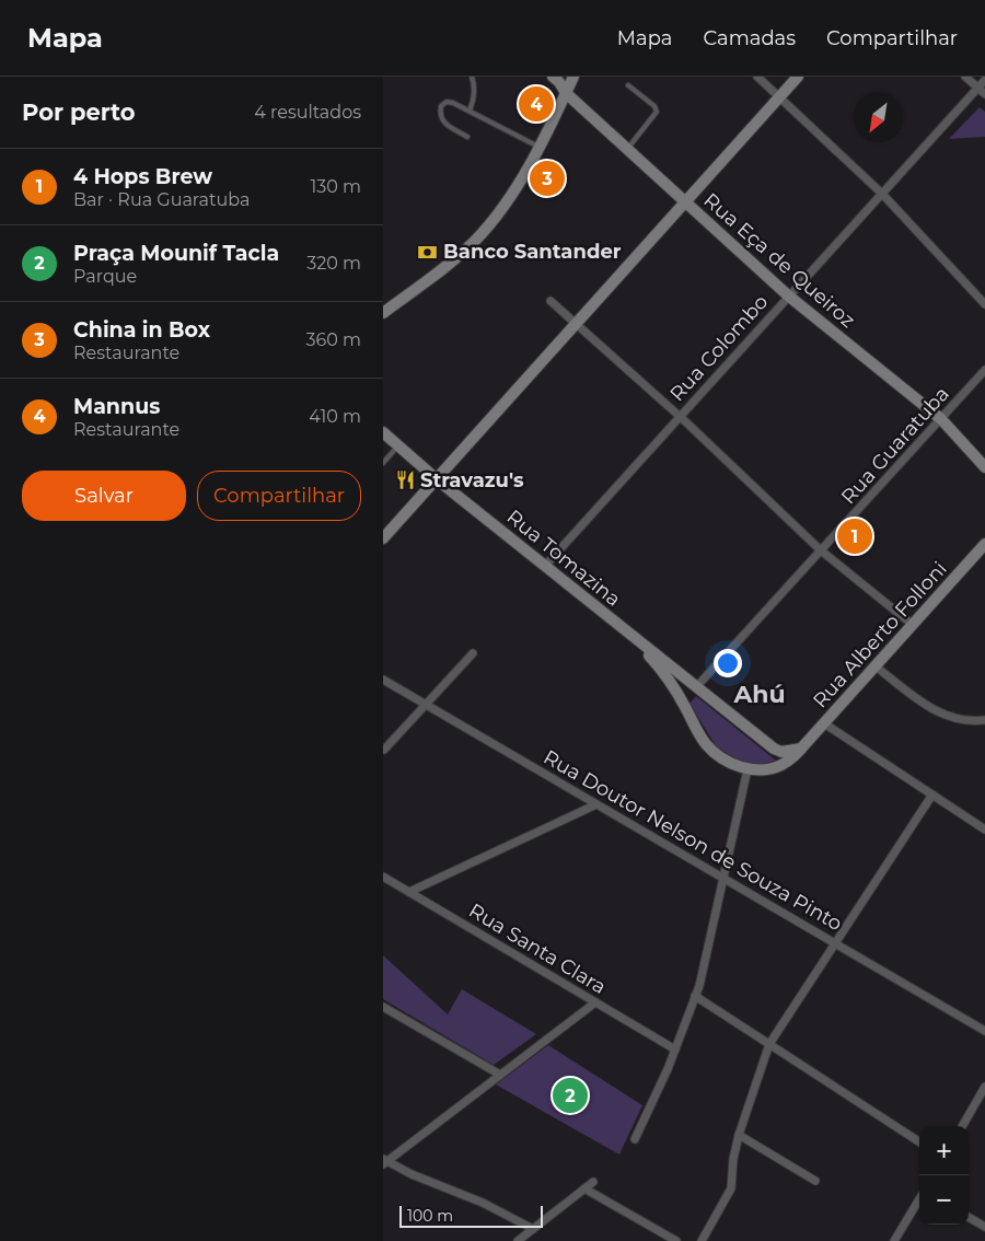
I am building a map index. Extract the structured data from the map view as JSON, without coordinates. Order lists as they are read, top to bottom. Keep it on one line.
{"streets":{"main road":["Rua Eça de Queiroz","Rua Tomazina","Rua Alberto Folloni"],"street":["Rua Colombo","Rua Guaratuba","Rua Doutor Nelson de Souza Pinto","Rua Santa Clara"]},"crossings":[["Rua Eça de Queiroz","Rua Colombo"],["Rua Eça de Queiroz","Rua Guaratuba"],["Rua Colombo","Rua Tomazina"],["Rua Guaratuba","Rua Tomazina"],["Rua Tomazina","Rua Alberto Folloni"]],"districts":["Ahú"],"places":{"bank":["Banco Santander"],"restaurant":["Stravazu's"]},"scale_bar":"100 m","north":"bottom left","page":{"header":"Mapa","nav":["Mapa","Camadas","Compartilhar"],"heading":["Por perto","4 resultados"],"pins":["4","3","1","2"],"list":[{"mark":"1","name":"4 Hops Brew","note":"Bar · Rua Guaratuba","value":"130 m"},{"mark":"2","name":"Praça Mounif Tacla","note":"Parque","value":"320 m"},{"mark":"3","name":"China in Box","note":"Restaurante","value":"360 m"},{"mark":"4","name":"Mannus","note":"Restaurante","value":"410 m"}],"buttons":["Salvar","Compartilhar"],"map_buttons":["+","−"],"scale":"100 m"}}
